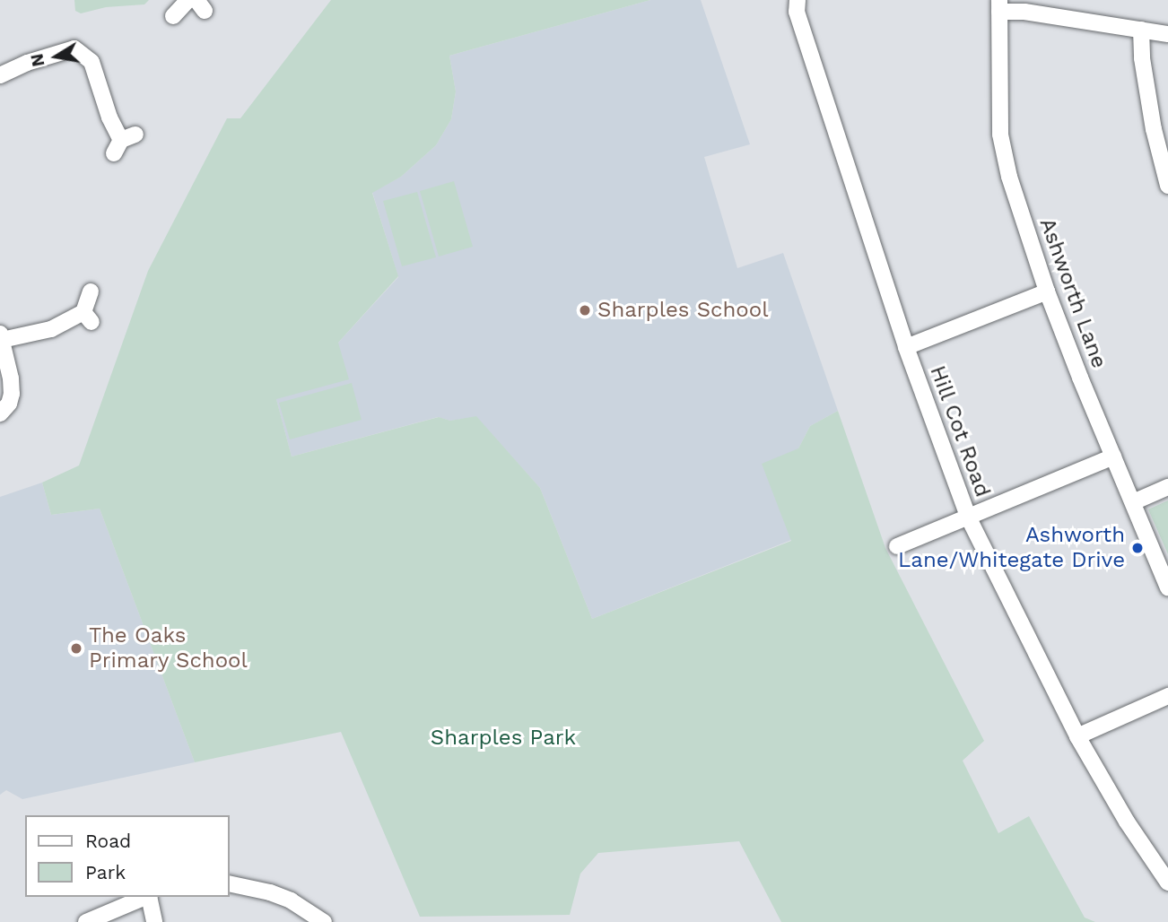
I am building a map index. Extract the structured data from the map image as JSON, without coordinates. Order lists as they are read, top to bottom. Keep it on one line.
{"streets":{"street":["Ashworth Lane","Hill Cot Road"]},"parks":["Sharples Park"],"places":["Sharples School","Ashworth Lane/Whitegate Drive","The Oaks Primary School"],"legend":["Road","Park"],"north":"left"}
